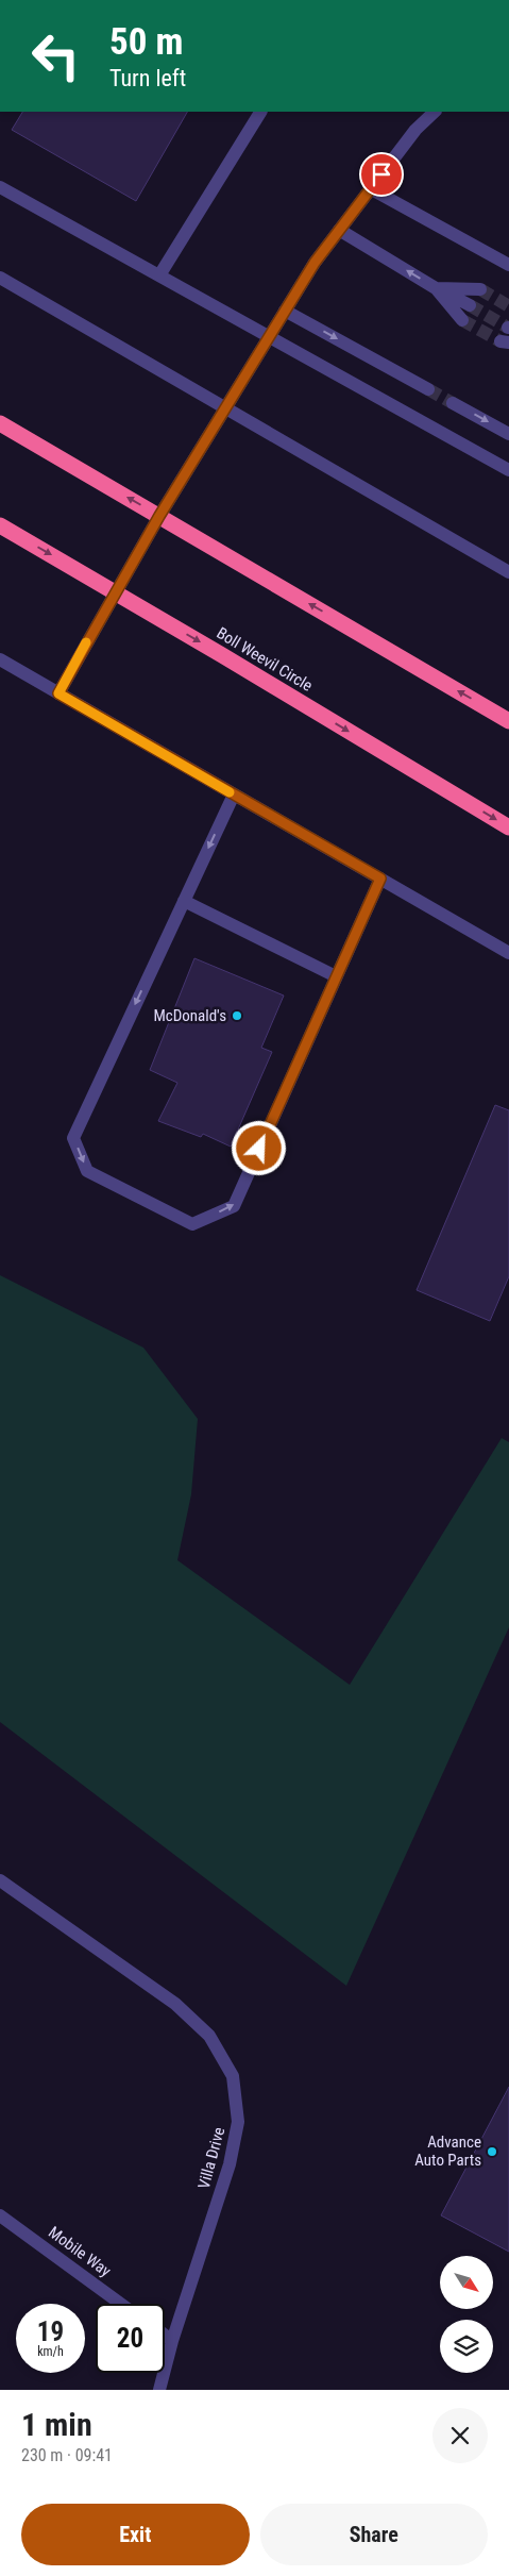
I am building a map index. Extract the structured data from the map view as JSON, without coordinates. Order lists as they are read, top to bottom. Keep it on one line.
{"streets":{"highway":["Boll Weevil Circle"],"street":["Villa Drive","Mobile Way"]},"places":["McDonald's","Advance Auto Parts"],"north":"bottom right","page":{"turn":["50 m","Turn left"],"speed":"19 km/h","limit":"20","heading":["1 min","230 m · 09:41"],"buttons":["Exit","Share"]}}
